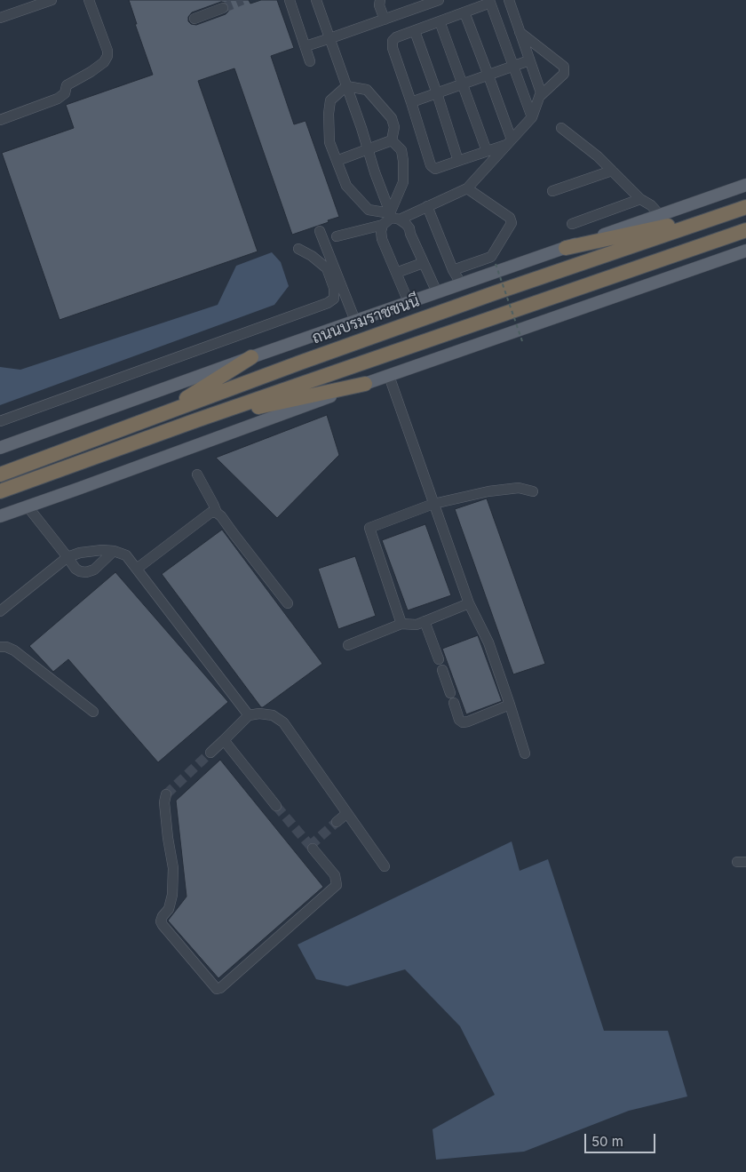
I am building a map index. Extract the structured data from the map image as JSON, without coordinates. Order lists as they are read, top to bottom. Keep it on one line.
{"streets":{"highway":["ถนนบรมราชชนนี"]},"scale_bar":"50 m"}
